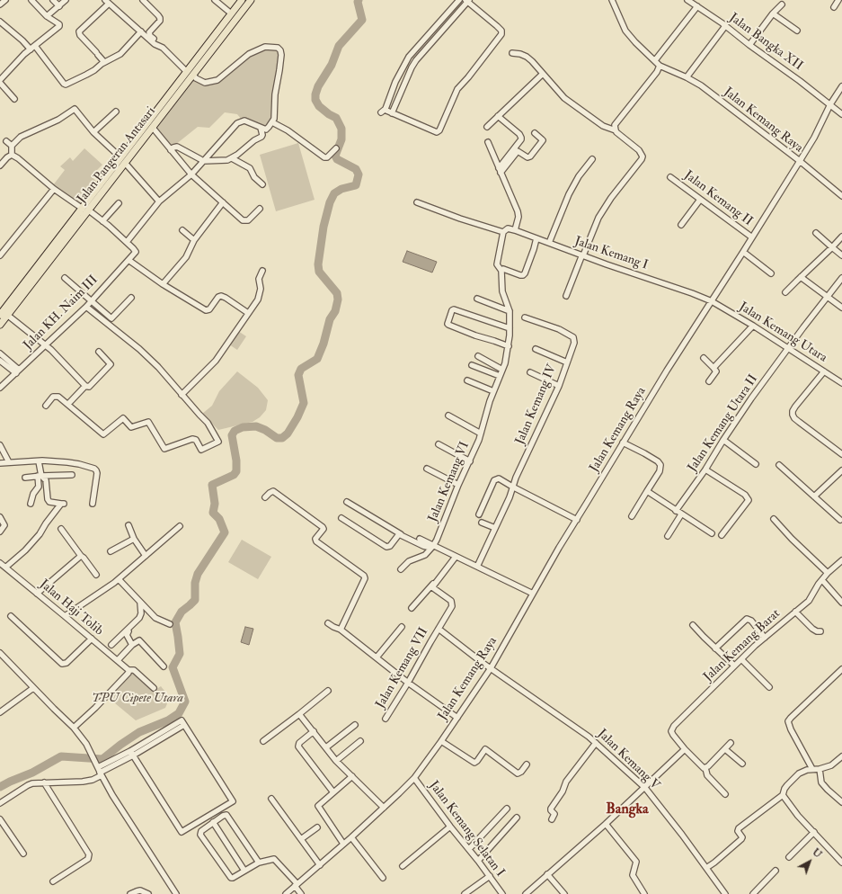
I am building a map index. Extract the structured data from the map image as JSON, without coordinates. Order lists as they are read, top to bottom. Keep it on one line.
{"streets":{"main road":["Jalan Pangeran Antasari"],"street":["Jalan Bangka XII","Jalan Kemang Raya","Jalan Kemang II","Jalan Kemang I","Jalan KH. Naim III","Jalan Kemang Utara","Jalan Kemang IV","Jalan Kemang Utara II","Jalan Kemang VI","Jalan Haji Tolib","Jalan Kemang Barat","Jalan Kemang VII","Jalan Kemang V","Jalan Kemang Selatan I"]},"crossings":[["Jalan Kemang Raya","Jalan Kemang II"],["Jalan Kemang Raya","Jalan Kemang I"],["Jalan Kemang Raya","Jalan Kemang Utara"],["Jalan Kemang Raya","Jalan Kemang VII"],["Jalan Kemang Raya","Jalan Kemang V"],["Jalan Kemang Raya","Jalan Kemang Selatan I"],["Jalan Kemang I","Jalan Kemang Utara"],["Jalan Kemang I","Jalan Kemang VI"],["Jalan Kemang Utara","Jalan Kemang Utara II"],["Jalan Kemang VII","Jalan Kemang V"]],"districts":["Bangka"],"parks":["TPU Cipete Utara"],"north":"top right"}
